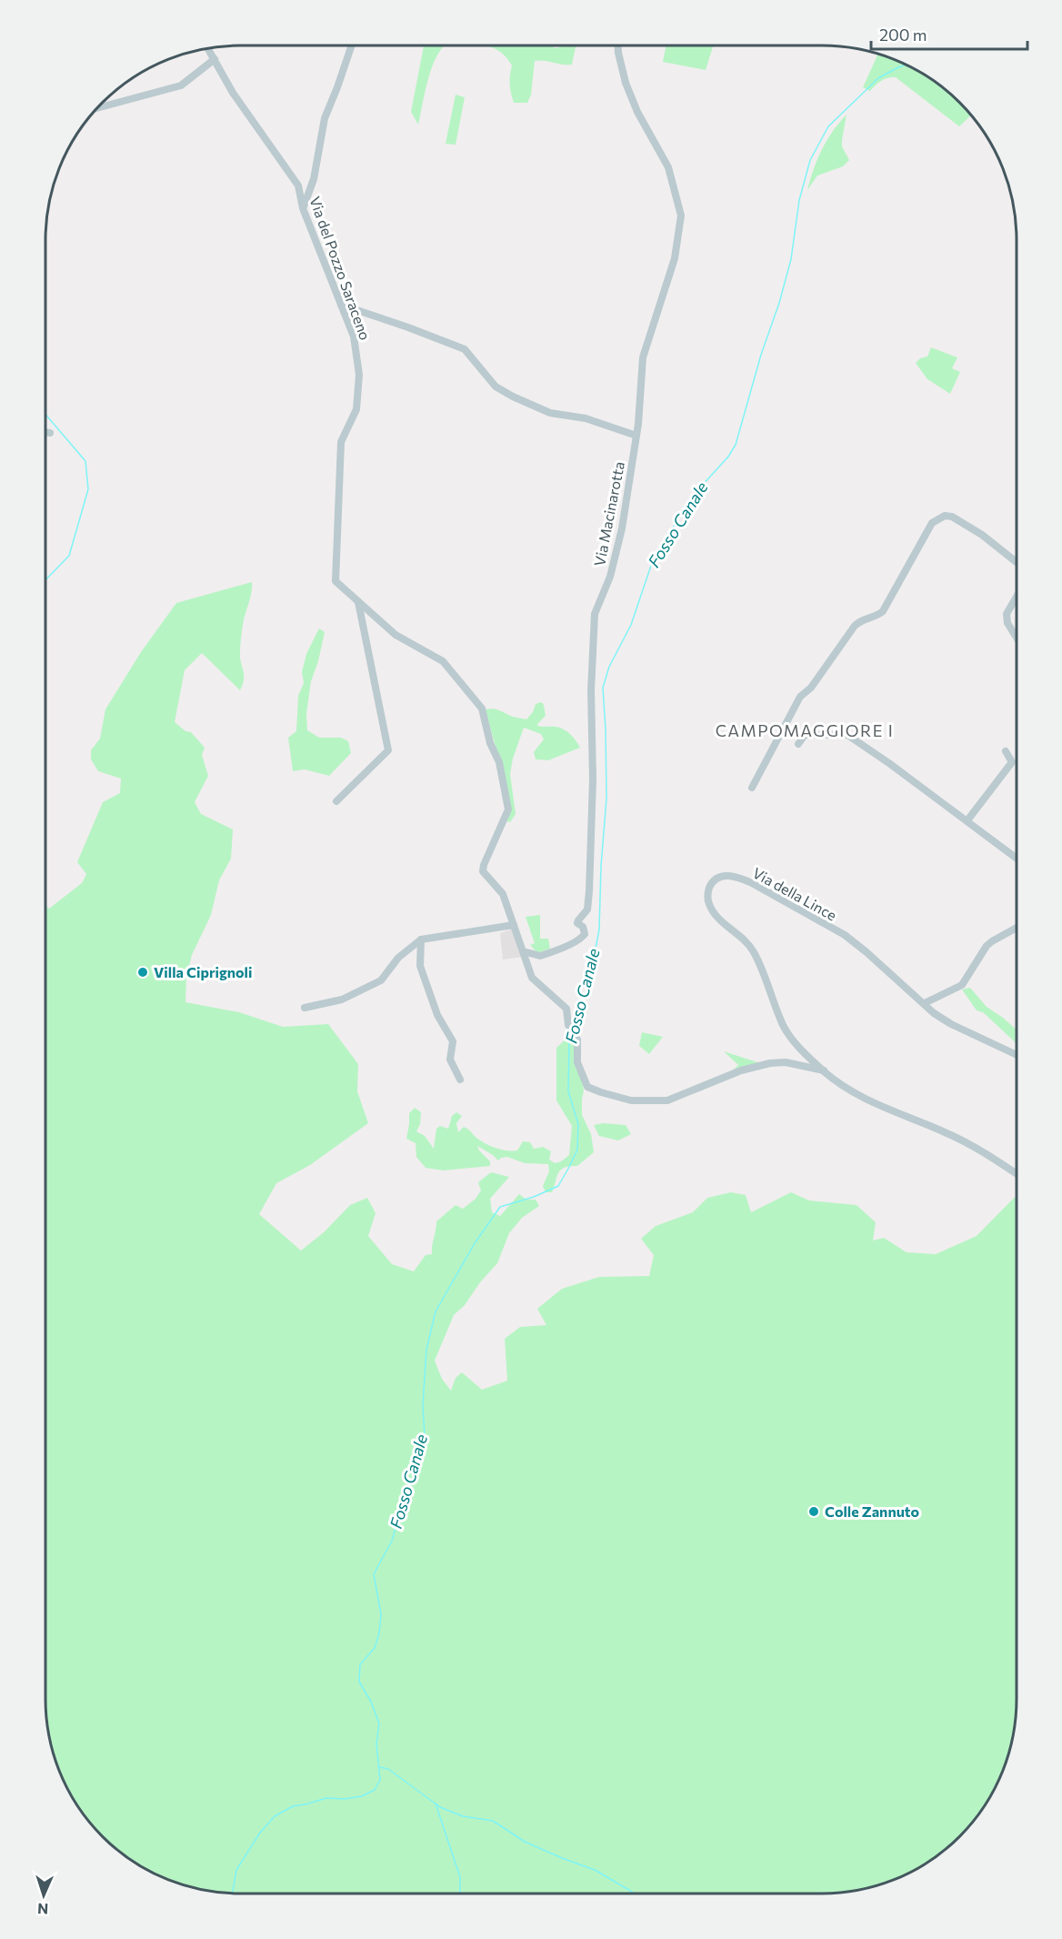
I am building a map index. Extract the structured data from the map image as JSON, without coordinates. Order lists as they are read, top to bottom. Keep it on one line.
{"streets":{"street":["Via del Pozzo Saraceno","Via Macinarotta","Via della Lince"]},"crossings":[["Via del Pozzo Saraceno","Via Macinarotta"],["Via del Pozzo Saraceno","Via della Lince"]],"districts":["CAMPOMAGGIORE I"],"water":["Fosso Canale"],"places":["Villa Ciprignoli","Colle Zannuto"],"scale_bar":"200 m","north":"bottom"}
